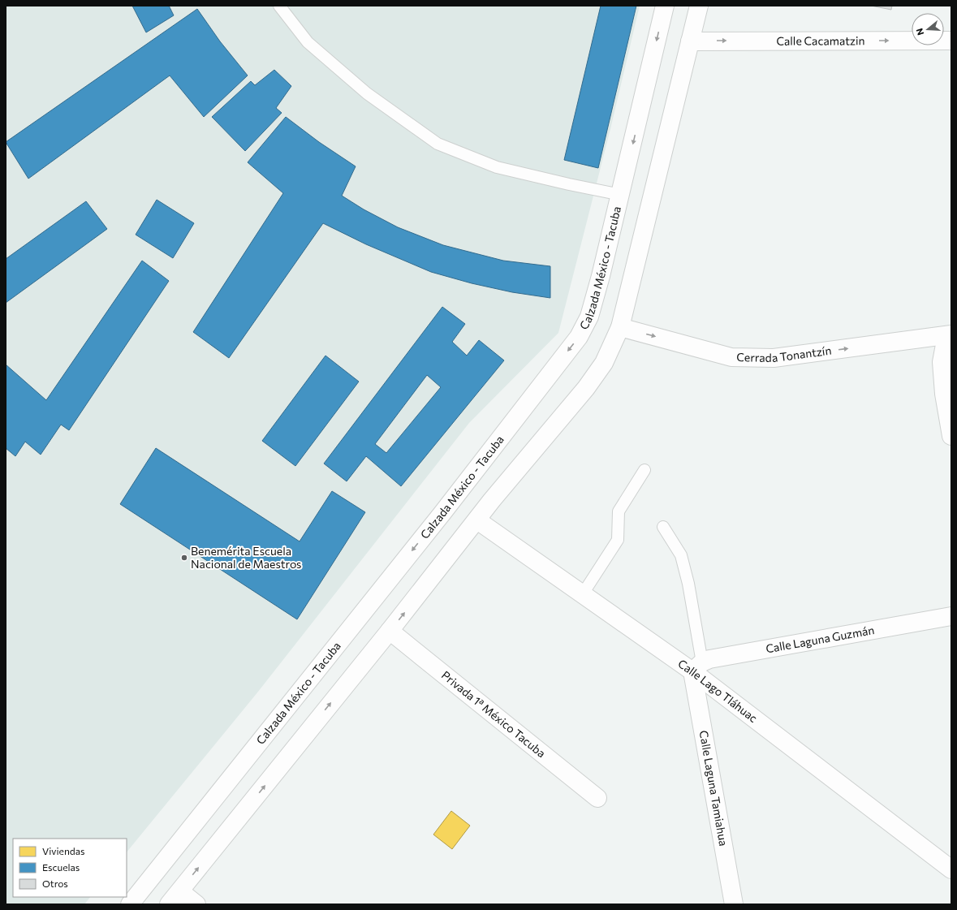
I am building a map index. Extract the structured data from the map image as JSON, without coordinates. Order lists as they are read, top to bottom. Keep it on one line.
{"streets":{"main road":["Calle Cacamatzin","Calzada México - Tacuba","Cerrada Tonantzín","Calle Laguna Guzmán","Calle Lago Tláhuac","Privada 1ª México Tacuba","Calle Laguna Tamiahua"]},"crossings":[["Calle Laguna Guzmán","Calle Lago Tláhuac"],["Calle Laguna Guzmán","Calle Laguna Tamiahua"],["Calle Lago Tláhuac","Calle Laguna Tamiahua"]],"one_way":["Calle Cacamatzin","Cerrada Tonantzín"],"places":["Benemérita Escuela Nacional de Maestros"],"legend":["Viviendas","Escuelas","Otros"],"north":"left"}
